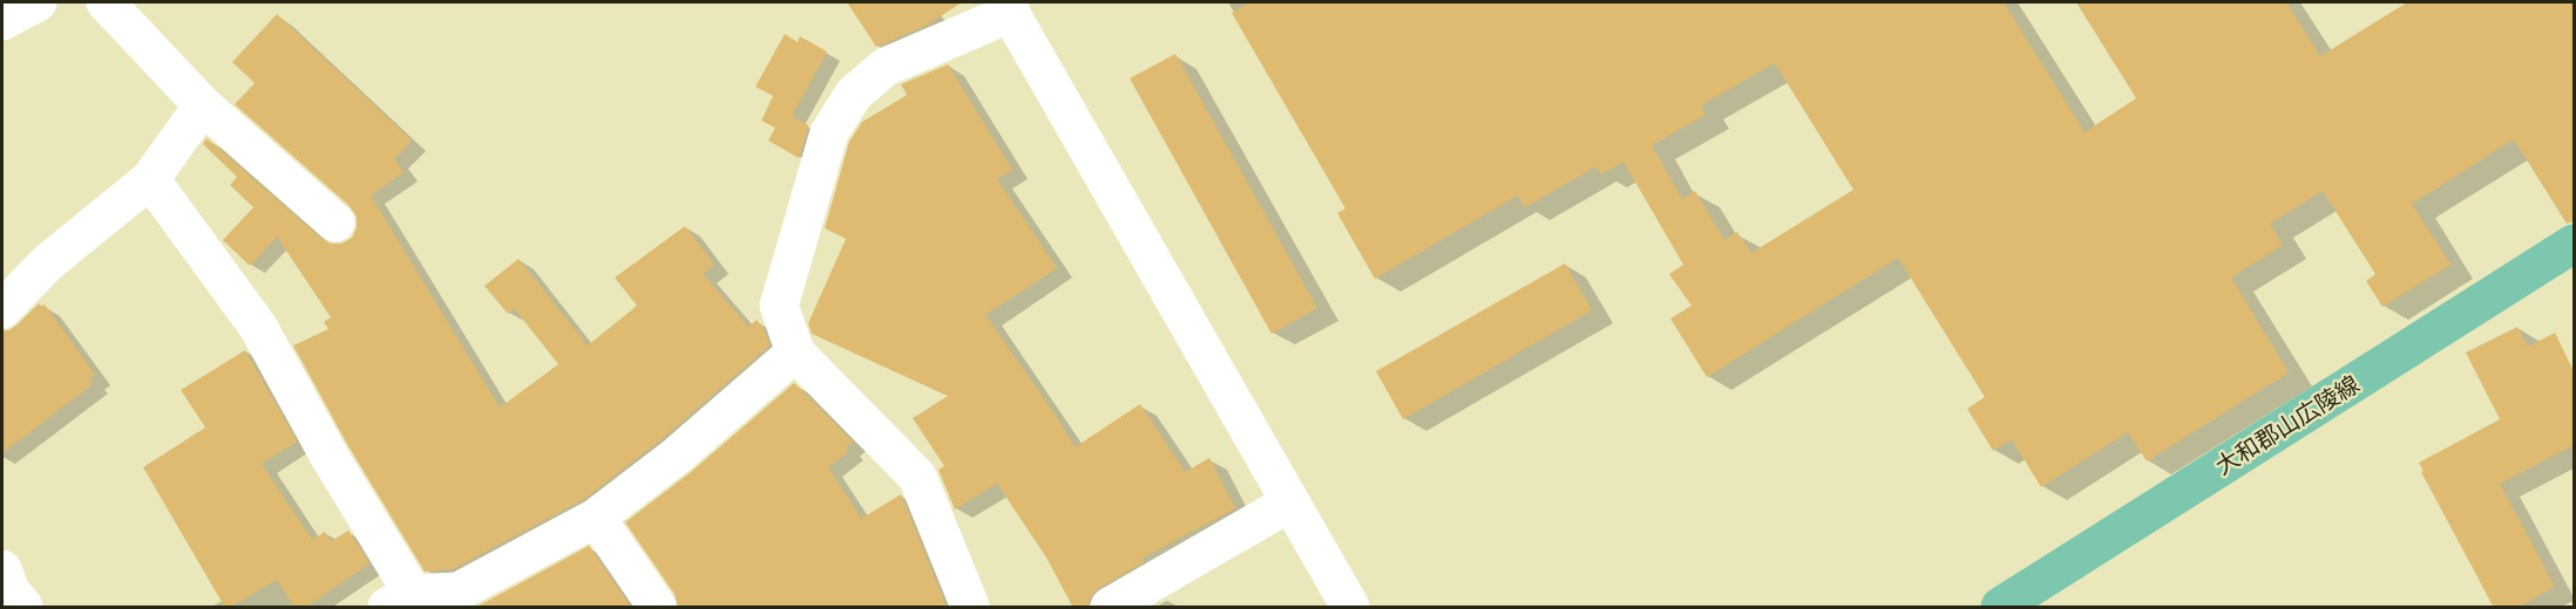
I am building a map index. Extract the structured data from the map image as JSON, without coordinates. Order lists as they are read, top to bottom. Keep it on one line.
{"streets":{"main road":["大和郡山広陵線"]}}
